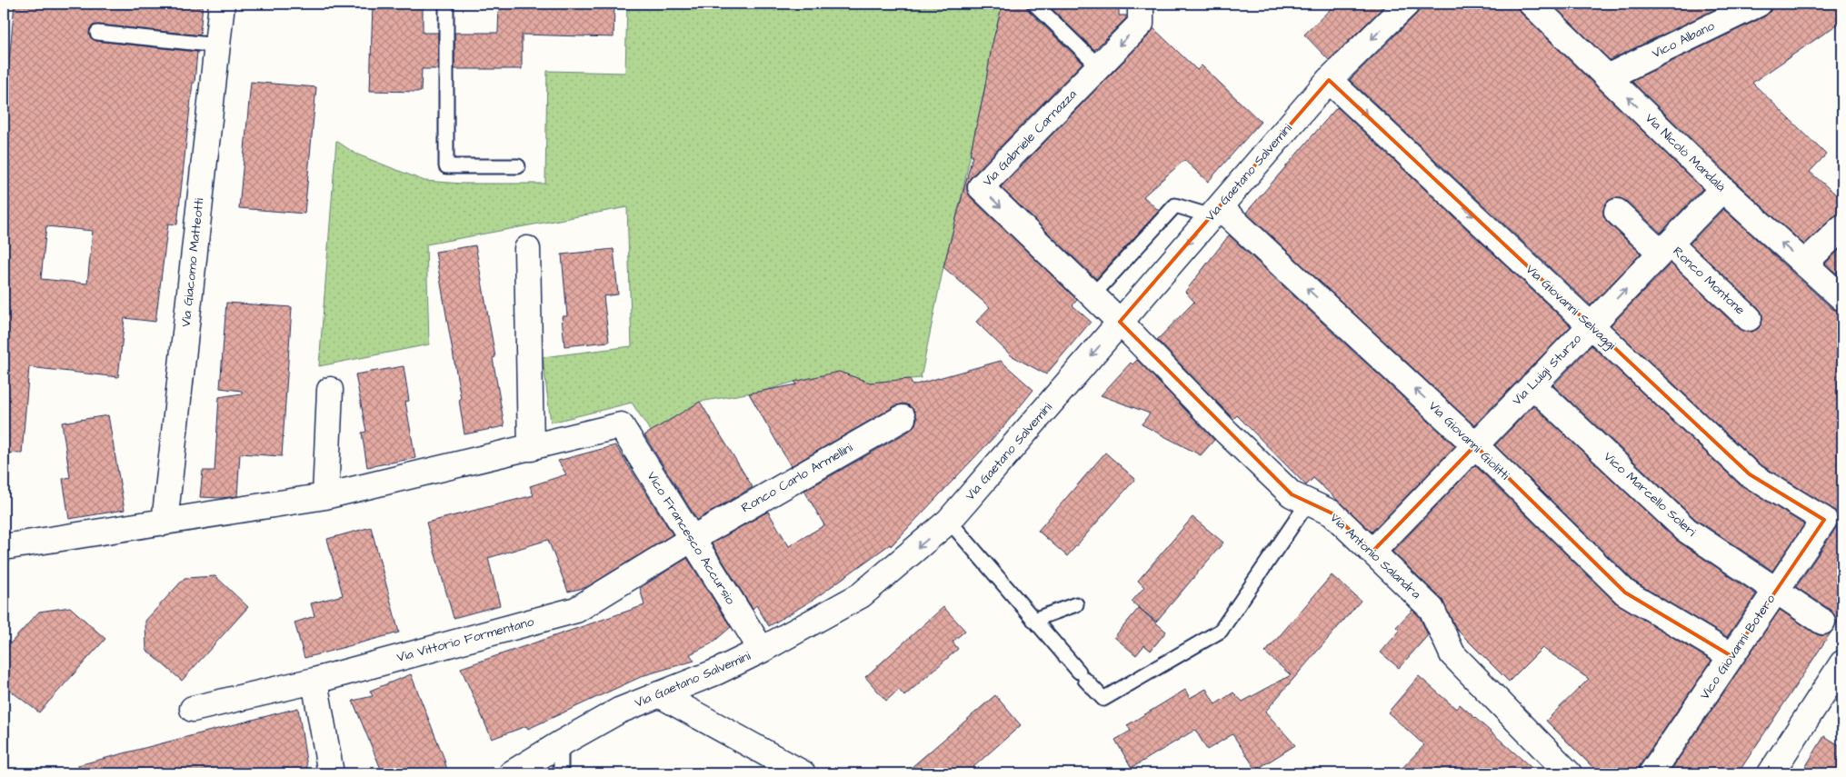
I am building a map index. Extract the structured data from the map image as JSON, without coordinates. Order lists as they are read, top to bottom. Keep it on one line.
{"streets":{"street":["Vico Albano","Via Gabriele Carnazza","Via Nicolò Mandalà","Via Gaetano Salvemini","Via Giacomo Matteotti","Ronco Montone","Via Giovanni Selvaggi","Via Luigi Sturzo","Via Giovanni Giolitti","Ronco Carlo Armellini","Vico Marcello Soleri","Vico Francesco Accursio","Via Antonio Salandra","Via Vittorio Formentano","Vico Giovanni Botero"]},"crossings":[["Vico Albano","Via Nicolò Mandalà"],["Via Gabriele Carnazza","Via Gaetano Salvemini"],["Via Gabriele Carnazza","Via Antonio Salandra"],["Via Nicolò Mandalà","Via Luigi Sturzo"],["Via Gaetano Salvemini","Via Giovanni Selvaggi"],["Via Gaetano Salvemini","Via Giovanni Giolitti"],["Via Gaetano Salvemini","Vico Francesco Accursio"],["Via Gaetano Salvemini","Via Antonio Salandra"],["Ronco Montone","Via Luigi Sturzo"],["Via Giovanni Selvaggi","Via Luigi Sturzo"],["Via Giovanni Selvaggi","Vico Giovanni Botero"],["Via Luigi Sturzo","Via Giovanni Giolitti"],["Via Luigi Sturzo","Vico Marcello Soleri"],["Via Luigi Sturzo","Via Antonio Salandra"],["Via Giovanni Giolitti","Vico Giovanni Botero"],["Ronco Carlo Armellini","Vico Francesco Accursio"],["Ronco Carlo Armellini","Via Vittorio Formentano"],["Vico Marcello Soleri","Vico Giovanni Botero"],["Vico Francesco Accursio","Via Vittorio Formentano"]],"one_way":["Via Nicolò Mandalà","Via Gaetano Salvemini","Via Giovanni Selvaggi","Via Giovanni Giolitti"]}
